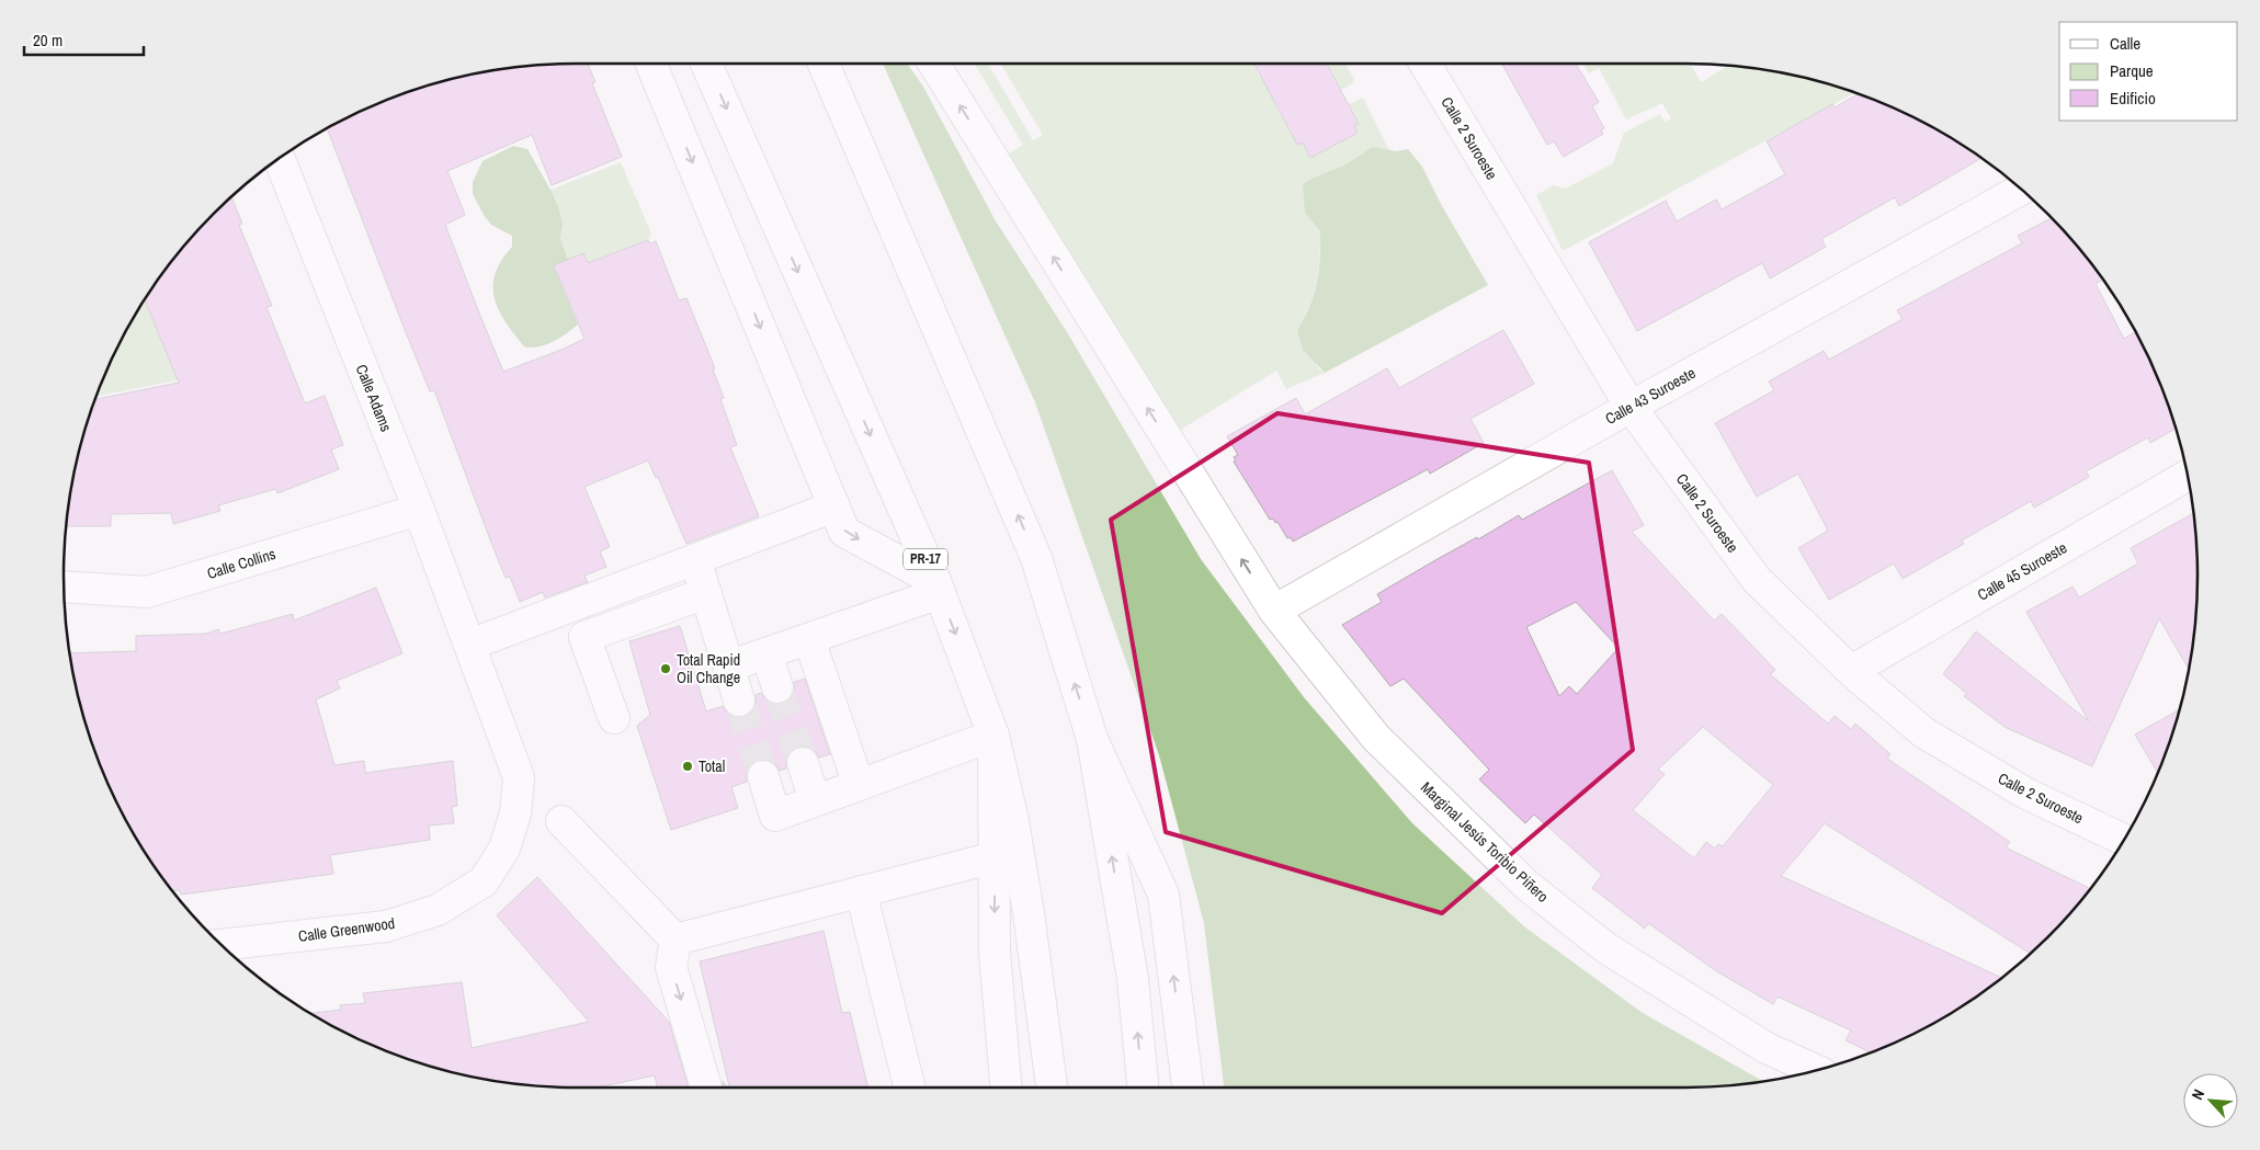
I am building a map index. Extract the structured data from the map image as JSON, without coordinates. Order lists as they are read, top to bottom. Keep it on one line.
{"streets":{"main road":["Calle 2 Suroeste","Calle 43 Suroeste","Calle Adams","PR-17","Calle Collins","Calle 45 Suroeste","Marginal Jesús Toribio Piñero","Calle Greenwood"]},"crossings":[["Calle 2 Suroeste","Calle 43 Suroeste"],["Calle 2 Suroeste","Calle 45 Suroeste"],["Calle 43 Suroeste","Marginal Jesús Toribio Piñero"],["Calle Adams","Calle Collins"],["Calle Adams","Calle Greenwood"]],"places":["Total Rapid Oil Change","Total"],"legend":["Calle","Parque","Edificio"],"scale_bar":"20 m","north":"top left"}
